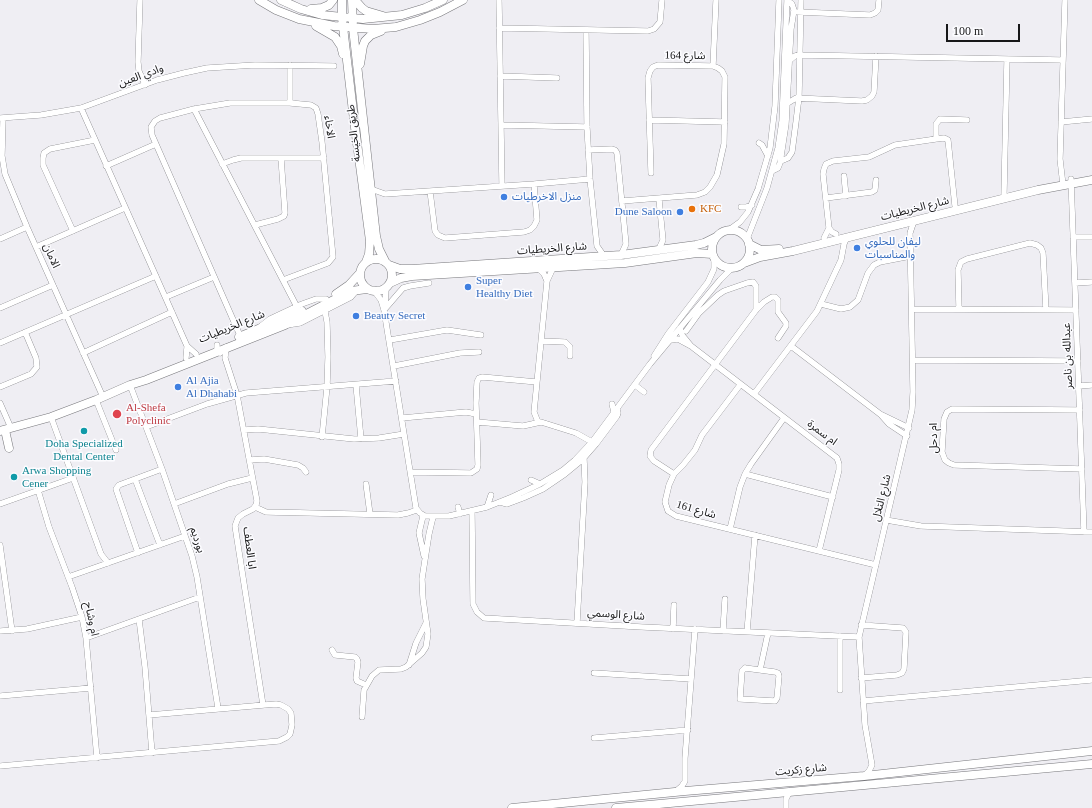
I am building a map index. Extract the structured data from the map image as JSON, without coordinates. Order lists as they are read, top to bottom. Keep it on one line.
{"streets":{"street":["شارع 164","وادي العين","الاخاء","طريق الخيسة","شارع الخريطيات","الامان","عبدالله بن ناصر","ام سمرة","ام دحل","شارع التلال","شارع 161","بورديم","ابا العطف","شارع الوسمي","ام وشاح","شارع زكريت"]},"crossings":[["وادي العين","الامان"],["الاخاء","شارع الخريطيات"],["طريق الخيسة","شارع الخريطيات"],["شارع الخريطيات","الامان"],["شارع الخريطيات","عبدالله بن ناصر"],["شارع الخريطيات","بورديم"],["عبدالله بن ناصر","ام دحل"],["ام سمرة","شارع 161"],["شارع التلال","شارع الوسمي"]],"places":["منزل الاخرطيات","KFC","Dune Saloon","ليفان للحلوي والمناسبات","Super Healthy Diet","Beauty Secret","Al Ajia Al Dhahabi","Al-Shefa Polyclinic","Doha Specialized Dental Center","Arwa Shopping Cener"],"scale_bar":"100 m"}
